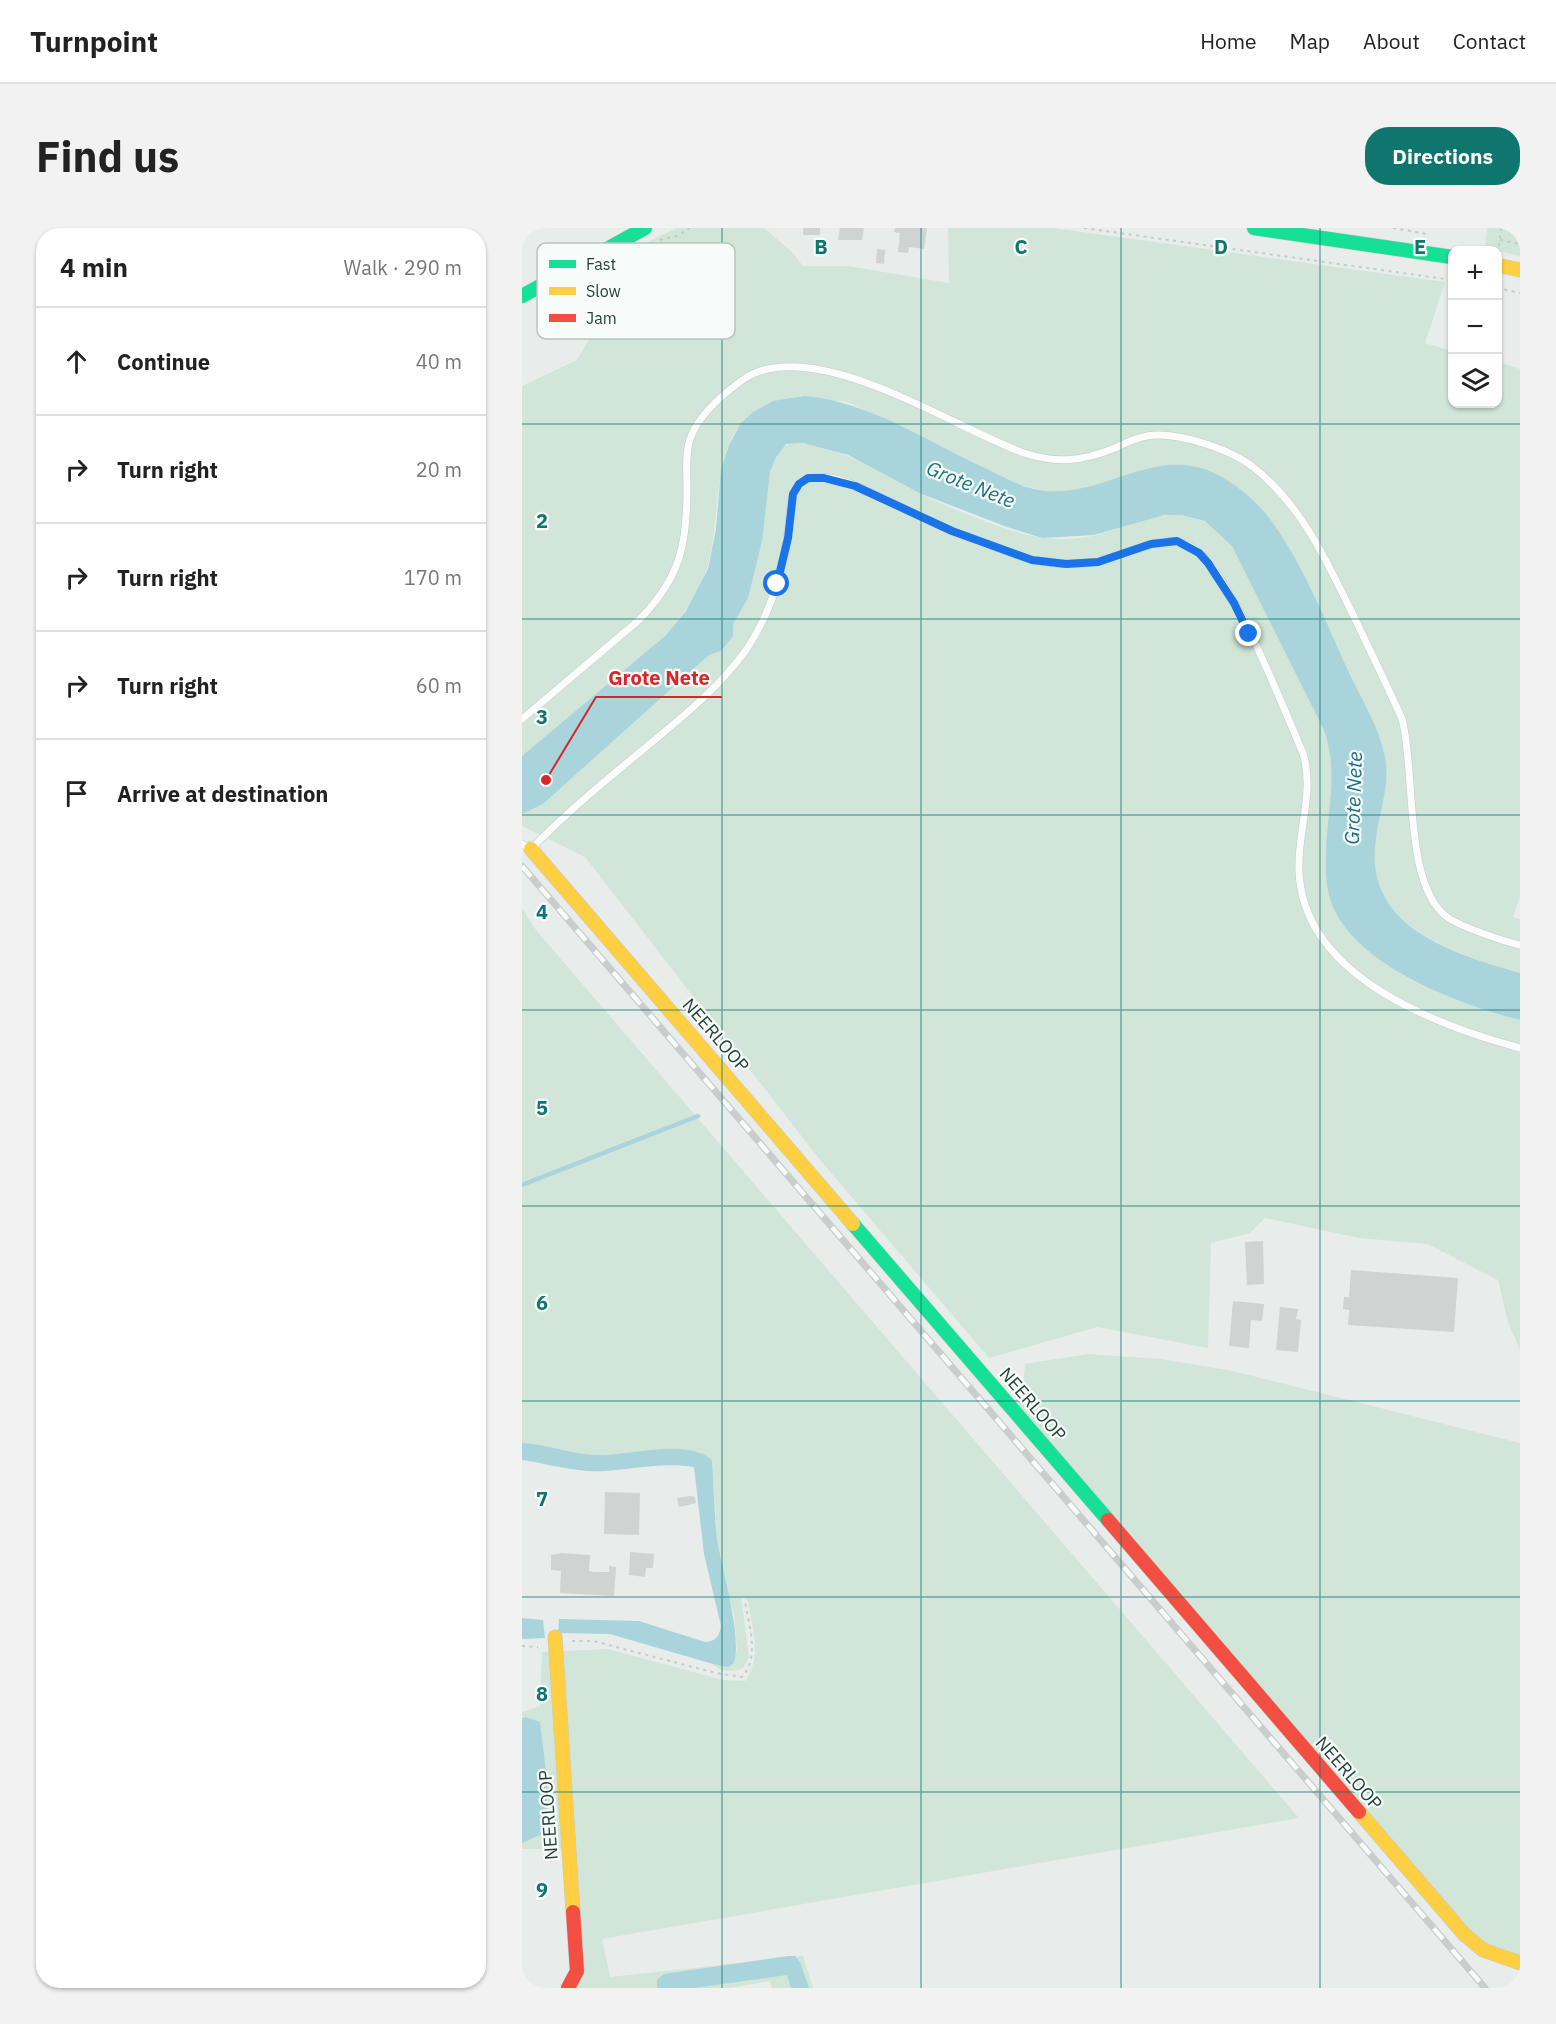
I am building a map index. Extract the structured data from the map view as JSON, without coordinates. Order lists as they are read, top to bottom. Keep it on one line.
{"streets":{"street":["NEERLOOP"]},"water":["Grote Nete"],"places":["Grote Nete"],"legend":["Fast","Slow","Jam"],"page":{"header":"Turnpoint","nav":["Home","Map","About","Contact"],"buttons":"Directions","title":"Find us","heading":["4 min","Walk · 290 m"],"map_buttons":["+","−"],"list":[["Continue","40 m"],["Turn right","20 m"],["Turn right","170 m"],["Turn right","60 m"],"Arrive at destination"]},"grid":{"columns":["B","C","D","E"],"rows":["2","3","4","5","6","7","8","9"]}}
